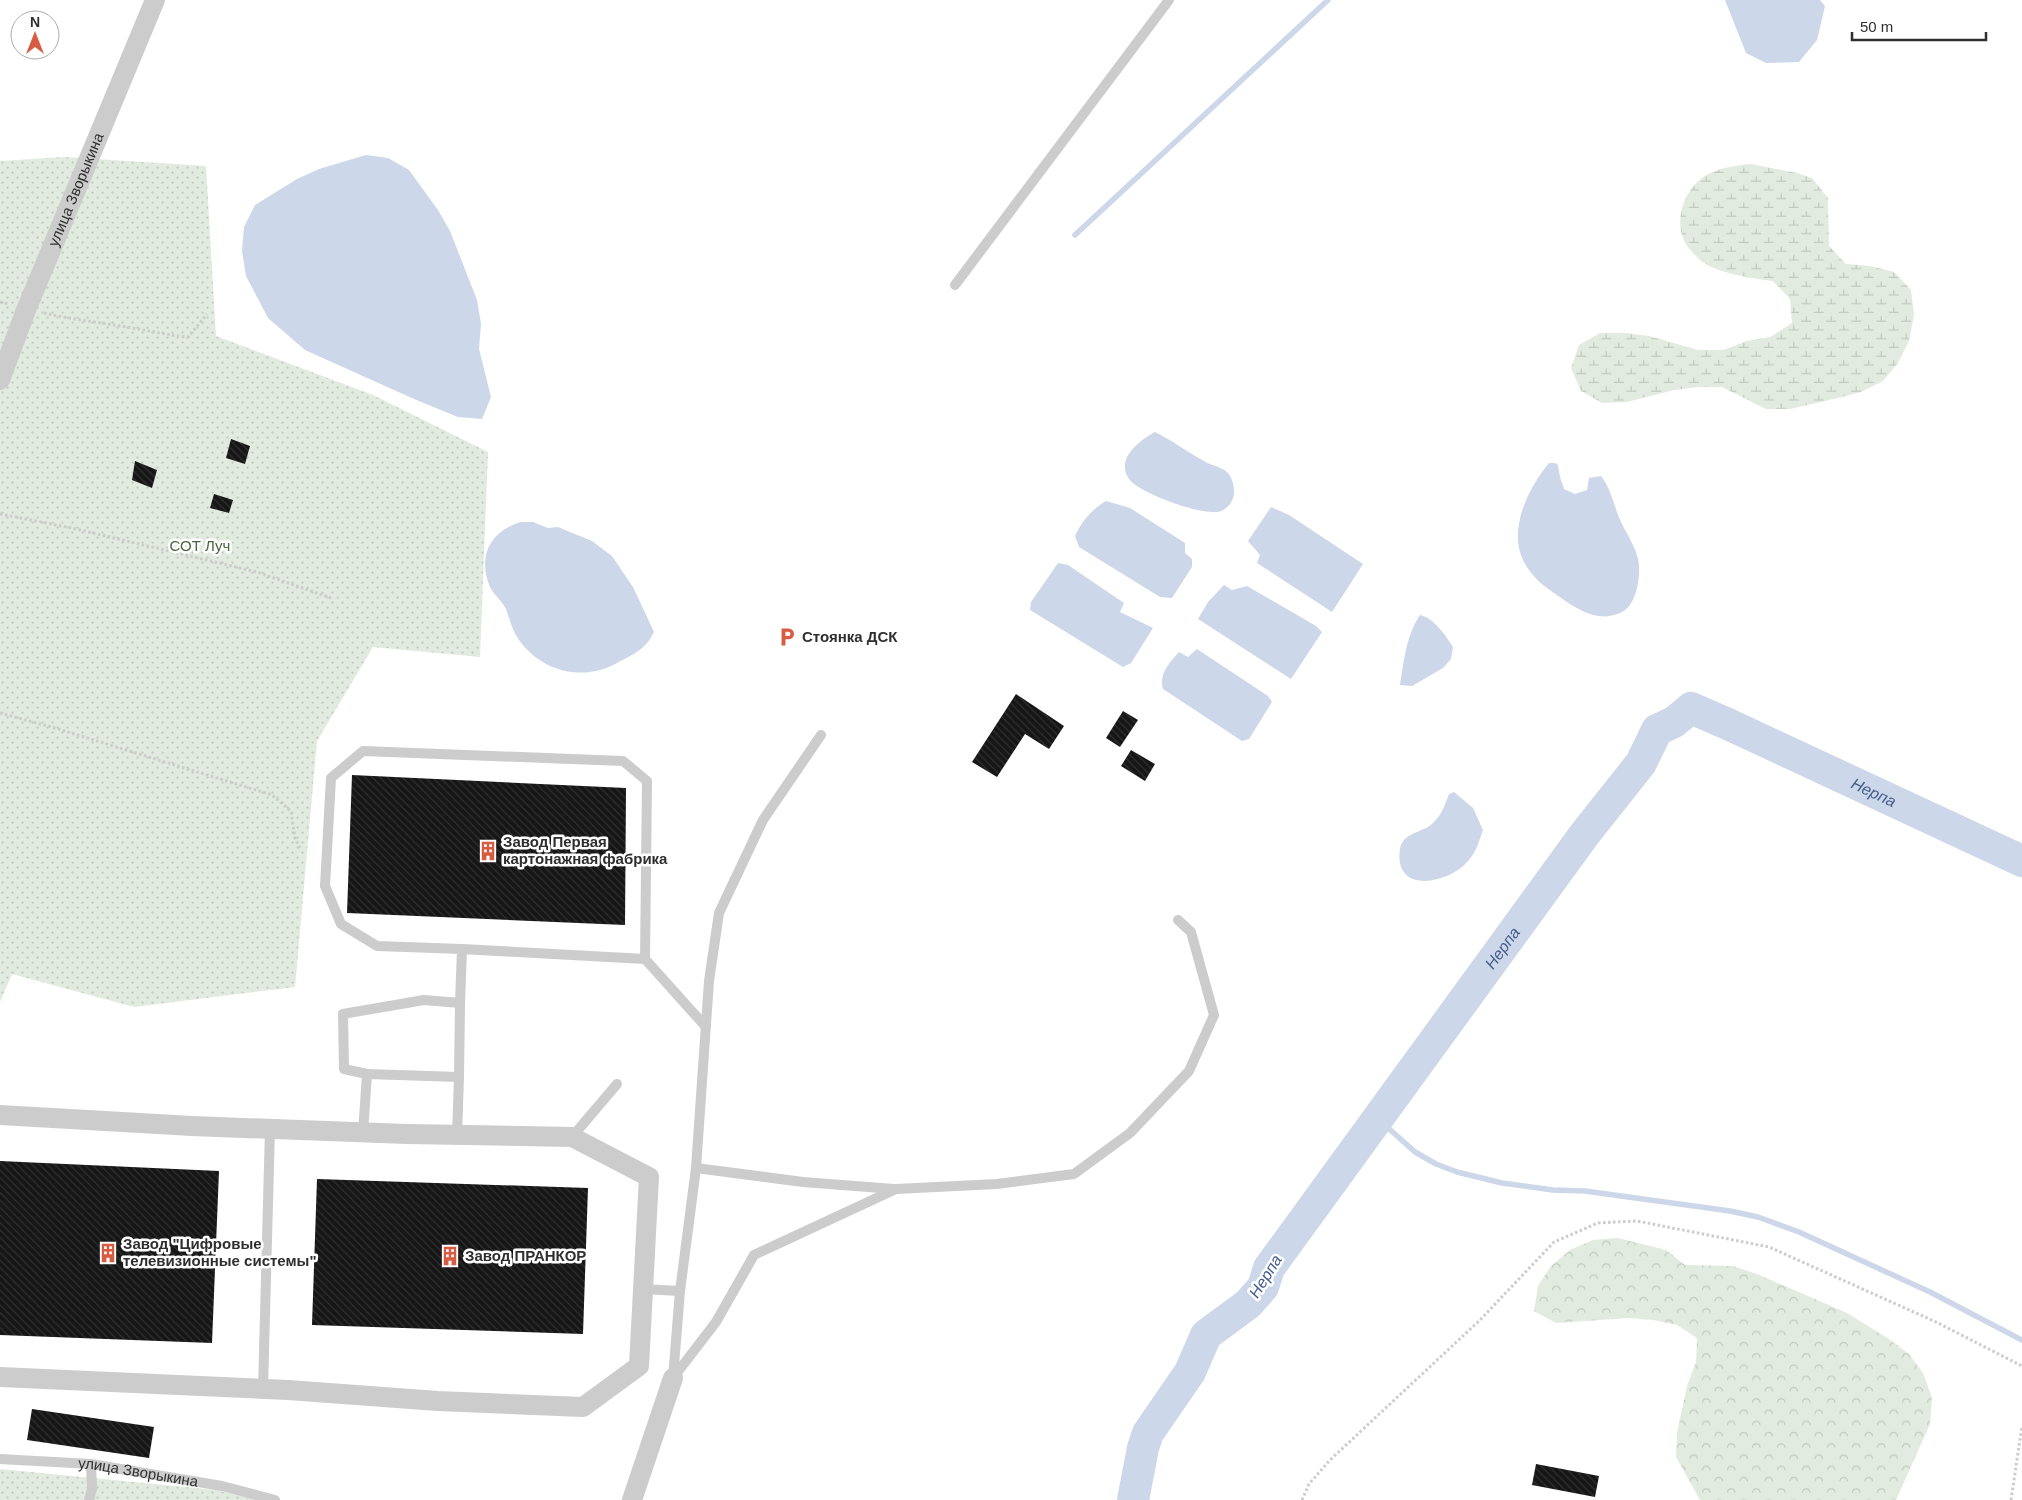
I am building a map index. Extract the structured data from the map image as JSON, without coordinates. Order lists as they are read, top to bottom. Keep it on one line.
{"streets":{"street":["улица Зворыкина"]},"water":["Нерпа"],"parks":["СОТ Луч"],"places":{"parking":["Стоянка ДСК"],"building":["Завод Первая картонажная фабрика","Завод \"Цифровые телевизионные системы\"","Завод ПРАНКОР"]},"scale_bar":"50 m","north":"top"}
